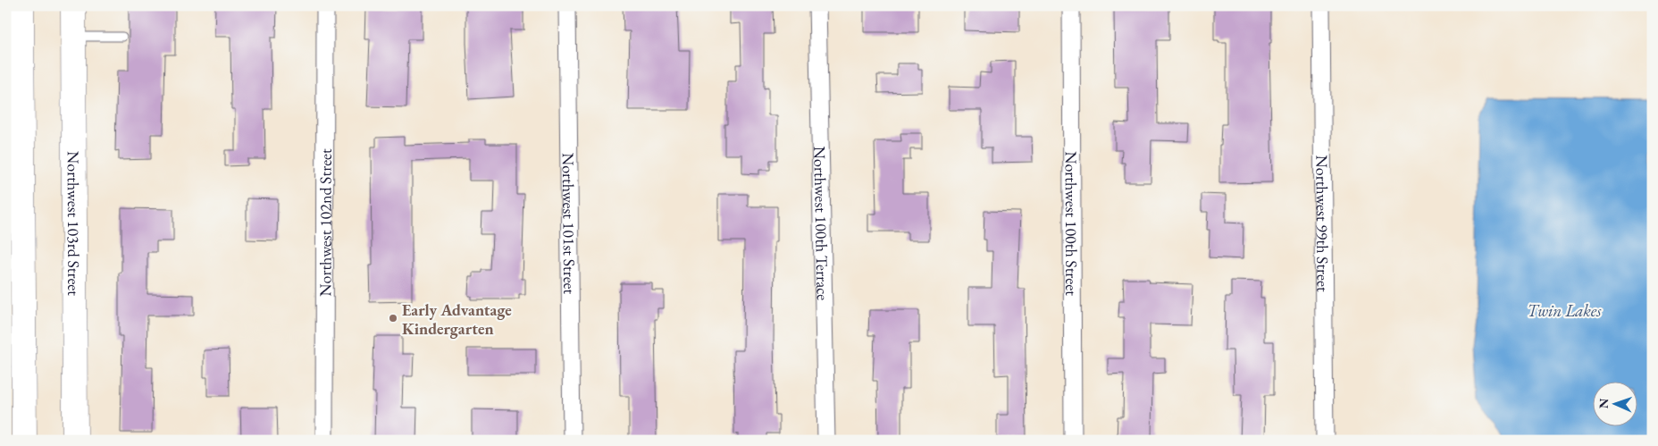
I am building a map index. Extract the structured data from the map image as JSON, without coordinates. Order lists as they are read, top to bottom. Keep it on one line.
{"streets":{"main road":["Northwest 103rd Street"],"street":["Northwest 102nd Street","Northwest 101st Street","Northwest 100th Terrace","Northwest 100th Street","Northwest 99th Street"]},"water":["Twin Lakes"],"places":["Early Advantage Kindergarten"],"north":"left"}
